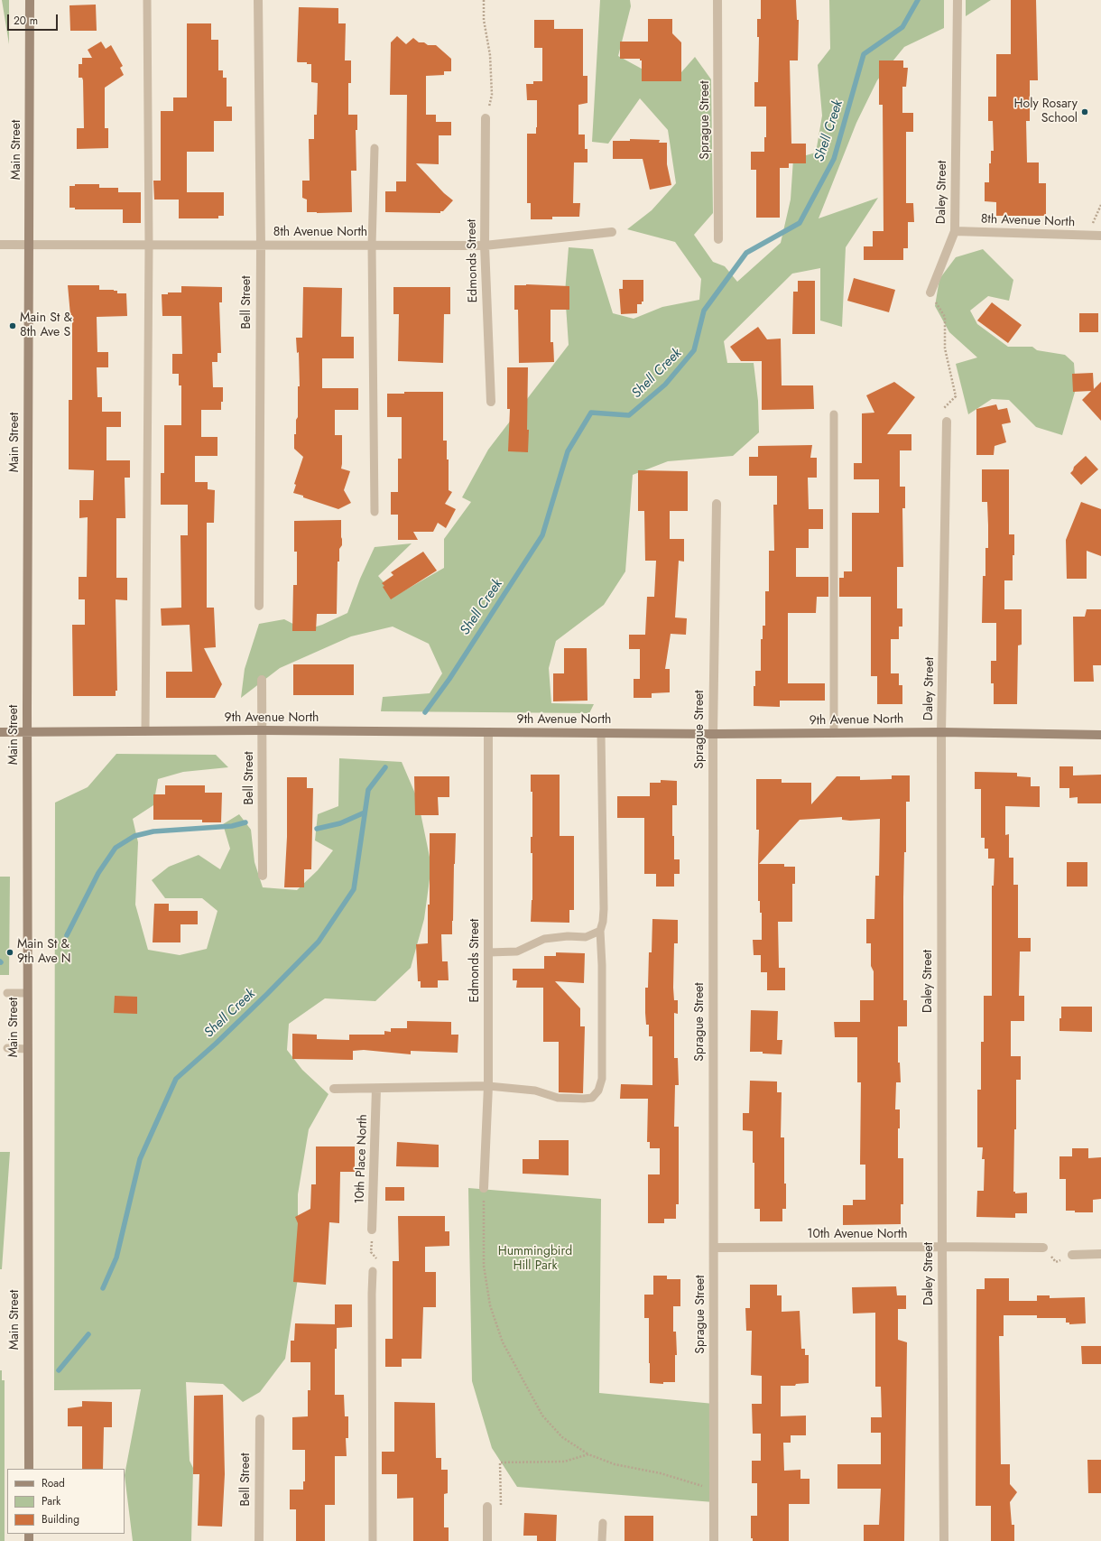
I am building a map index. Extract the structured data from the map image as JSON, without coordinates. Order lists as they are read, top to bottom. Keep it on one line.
{"streets":{"main road":["Main Street","9th Avenue North"],"street":["Sprague Street","Daley Street","8th Avenue North","Edmonds Street","Bell Street","10th Place North","10th Avenue North"]},"crossings":[["Sprague Street","9th Avenue North"],["Sprague Street","10th Avenue North"],["Main Street","8th Avenue North"],["Main Street","9th Avenue North"],["Daley Street","8th Avenue North"],["Daley Street","9th Avenue North"],["Daley Street","10th Avenue North"],["8th Avenue North","Edmonds Street"],["8th Avenue North","Bell Street"],["Edmonds Street","9th Avenue North"],["Bell Street","9th Avenue North"]],"water":["Shell Creek"],"parks":["Hummingbird Hill Park"],"places":["Holy Rosary School","Main St & 8th Ave S","Main St & 9th Ave N"],"legend":["Road","Park","Building"],"scale_bar":"20 m"}
